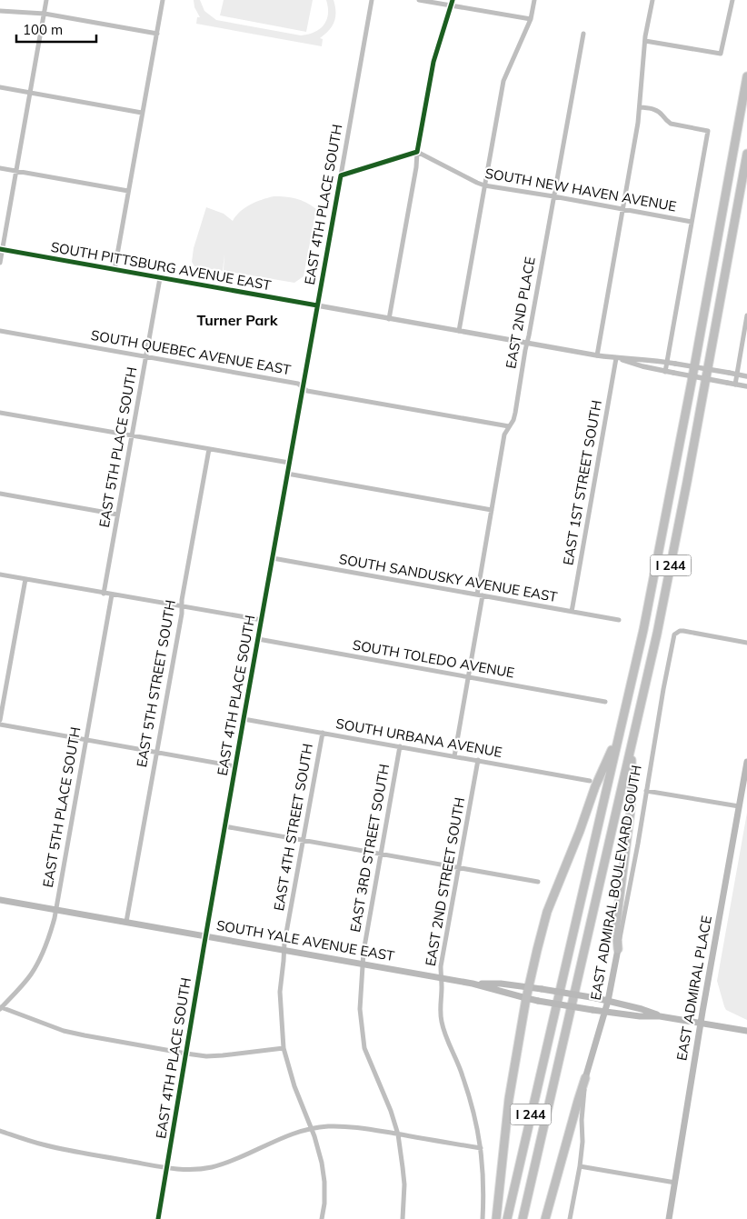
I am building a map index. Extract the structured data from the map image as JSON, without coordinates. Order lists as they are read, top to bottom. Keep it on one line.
{"streets":{"highway":["I 244"],"main road":["EAST ADMIRAL BOULEVARD SOUTH","SOUTH YALE AVENUE EAST","EAST ADMIRAL PLACE"],"street":["SOUTH NEW HAVEN AVENUE","EAST 4TH PLACE SOUTH","SOUTH PITTSBURG AVENUE EAST","EAST 2ND PLACE","SOUTH QUEBEC AVENUE EAST","EAST 5TH PLACE SOUTH","EAST 1ST STREET SOUTH","SOUTH SANDUSKY AVENUE EAST","SOUTH TOLEDO AVENUE","EAST 5TH STREET SOUTH","SOUTH URBANA AVENUE","EAST 4TH STREET SOUTH","EAST 3RD STREET SOUTH","EAST 2ND STREET SOUTH"]},"crossings":[["SOUTH NEW HAVEN AVENUE","EAST 2ND PLACE"],["EAST 4TH PLACE SOUTH","SOUTH PITTSBURG AVENUE EAST"],["EAST 4TH PLACE SOUTH","SOUTH QUEBEC AVENUE EAST"],["EAST 4TH PLACE SOUTH","SOUTH SANDUSKY AVENUE EAST"],["EAST 4TH PLACE SOUTH","SOUTH TOLEDO AVENUE"],["EAST 4TH PLACE SOUTH","SOUTH URBANA AVENUE"],["EAST 4TH PLACE SOUTH","SOUTH YALE AVENUE EAST"],["SOUTH PITTSBURG AVENUE EAST","EAST 2ND PLACE"],["SOUTH PITTSBURG AVENUE EAST","EAST 5TH PLACE SOUTH"],["SOUTH PITTSBURG AVENUE EAST","EAST 1ST STREET SOUTH"],["EAST 2ND PLACE","SOUTH QUEBEC AVENUE EAST"],["EAST 2ND PLACE","SOUTH SANDUSKY AVENUE EAST"],["SOUTH QUEBEC AVENUE EAST","EAST 5TH PLACE SOUTH"],["EAST 5TH PLACE SOUTH","SOUTH YALE AVENUE EAST"],["EAST 1ST STREET SOUTH","SOUTH SANDUSKY AVENUE EAST"],["EAST 5TH STREET SOUTH","SOUTH YALE AVENUE EAST"],["SOUTH URBANA AVENUE","EAST 4TH STREET SOUTH"],["SOUTH URBANA AVENUE","EAST 3RD STREET SOUTH"],["SOUTH URBANA AVENUE","EAST 2ND STREET SOUTH"],["EAST 4TH STREET SOUTH","SOUTH YALE AVENUE EAST"],["EAST 3RD STREET SOUTH","SOUTH YALE AVENUE EAST"],["EAST 2ND STREET SOUTH","SOUTH YALE AVENUE EAST"],["EAST ADMIRAL BOULEVARD SOUTH","SOUTH YALE AVENUE EAST"],["SOUTH YALE AVENUE EAST","EAST ADMIRAL PLACE"]],"districts":["Turner Park"],"scale_bar":"100 m"}
